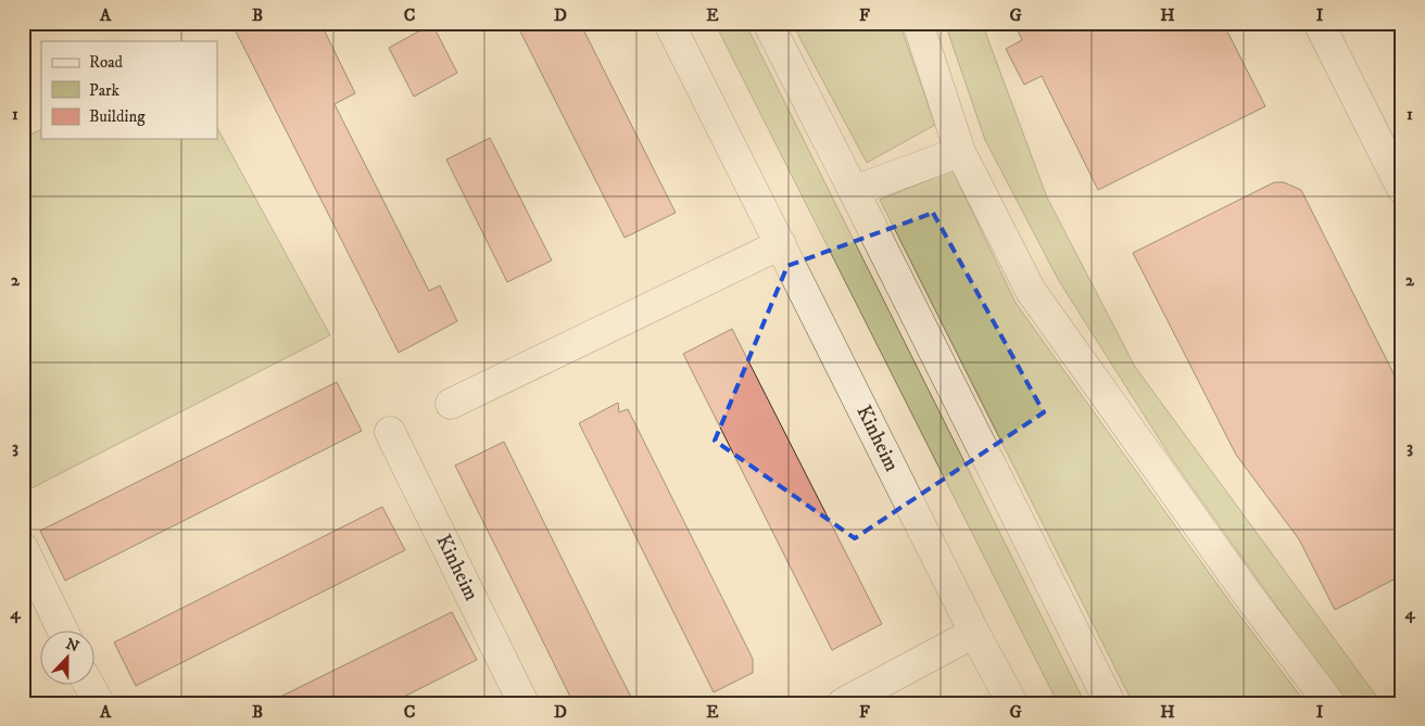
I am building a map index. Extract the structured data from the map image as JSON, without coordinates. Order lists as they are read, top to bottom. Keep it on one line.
{"streets":{"street":["Kinheim"]},"legend":["Road","Park","Building"],"north":"top","grid":{"columns":["A","B","C","D","E","F","G","H","I"],"rows":["1","2","3","4"]}}
